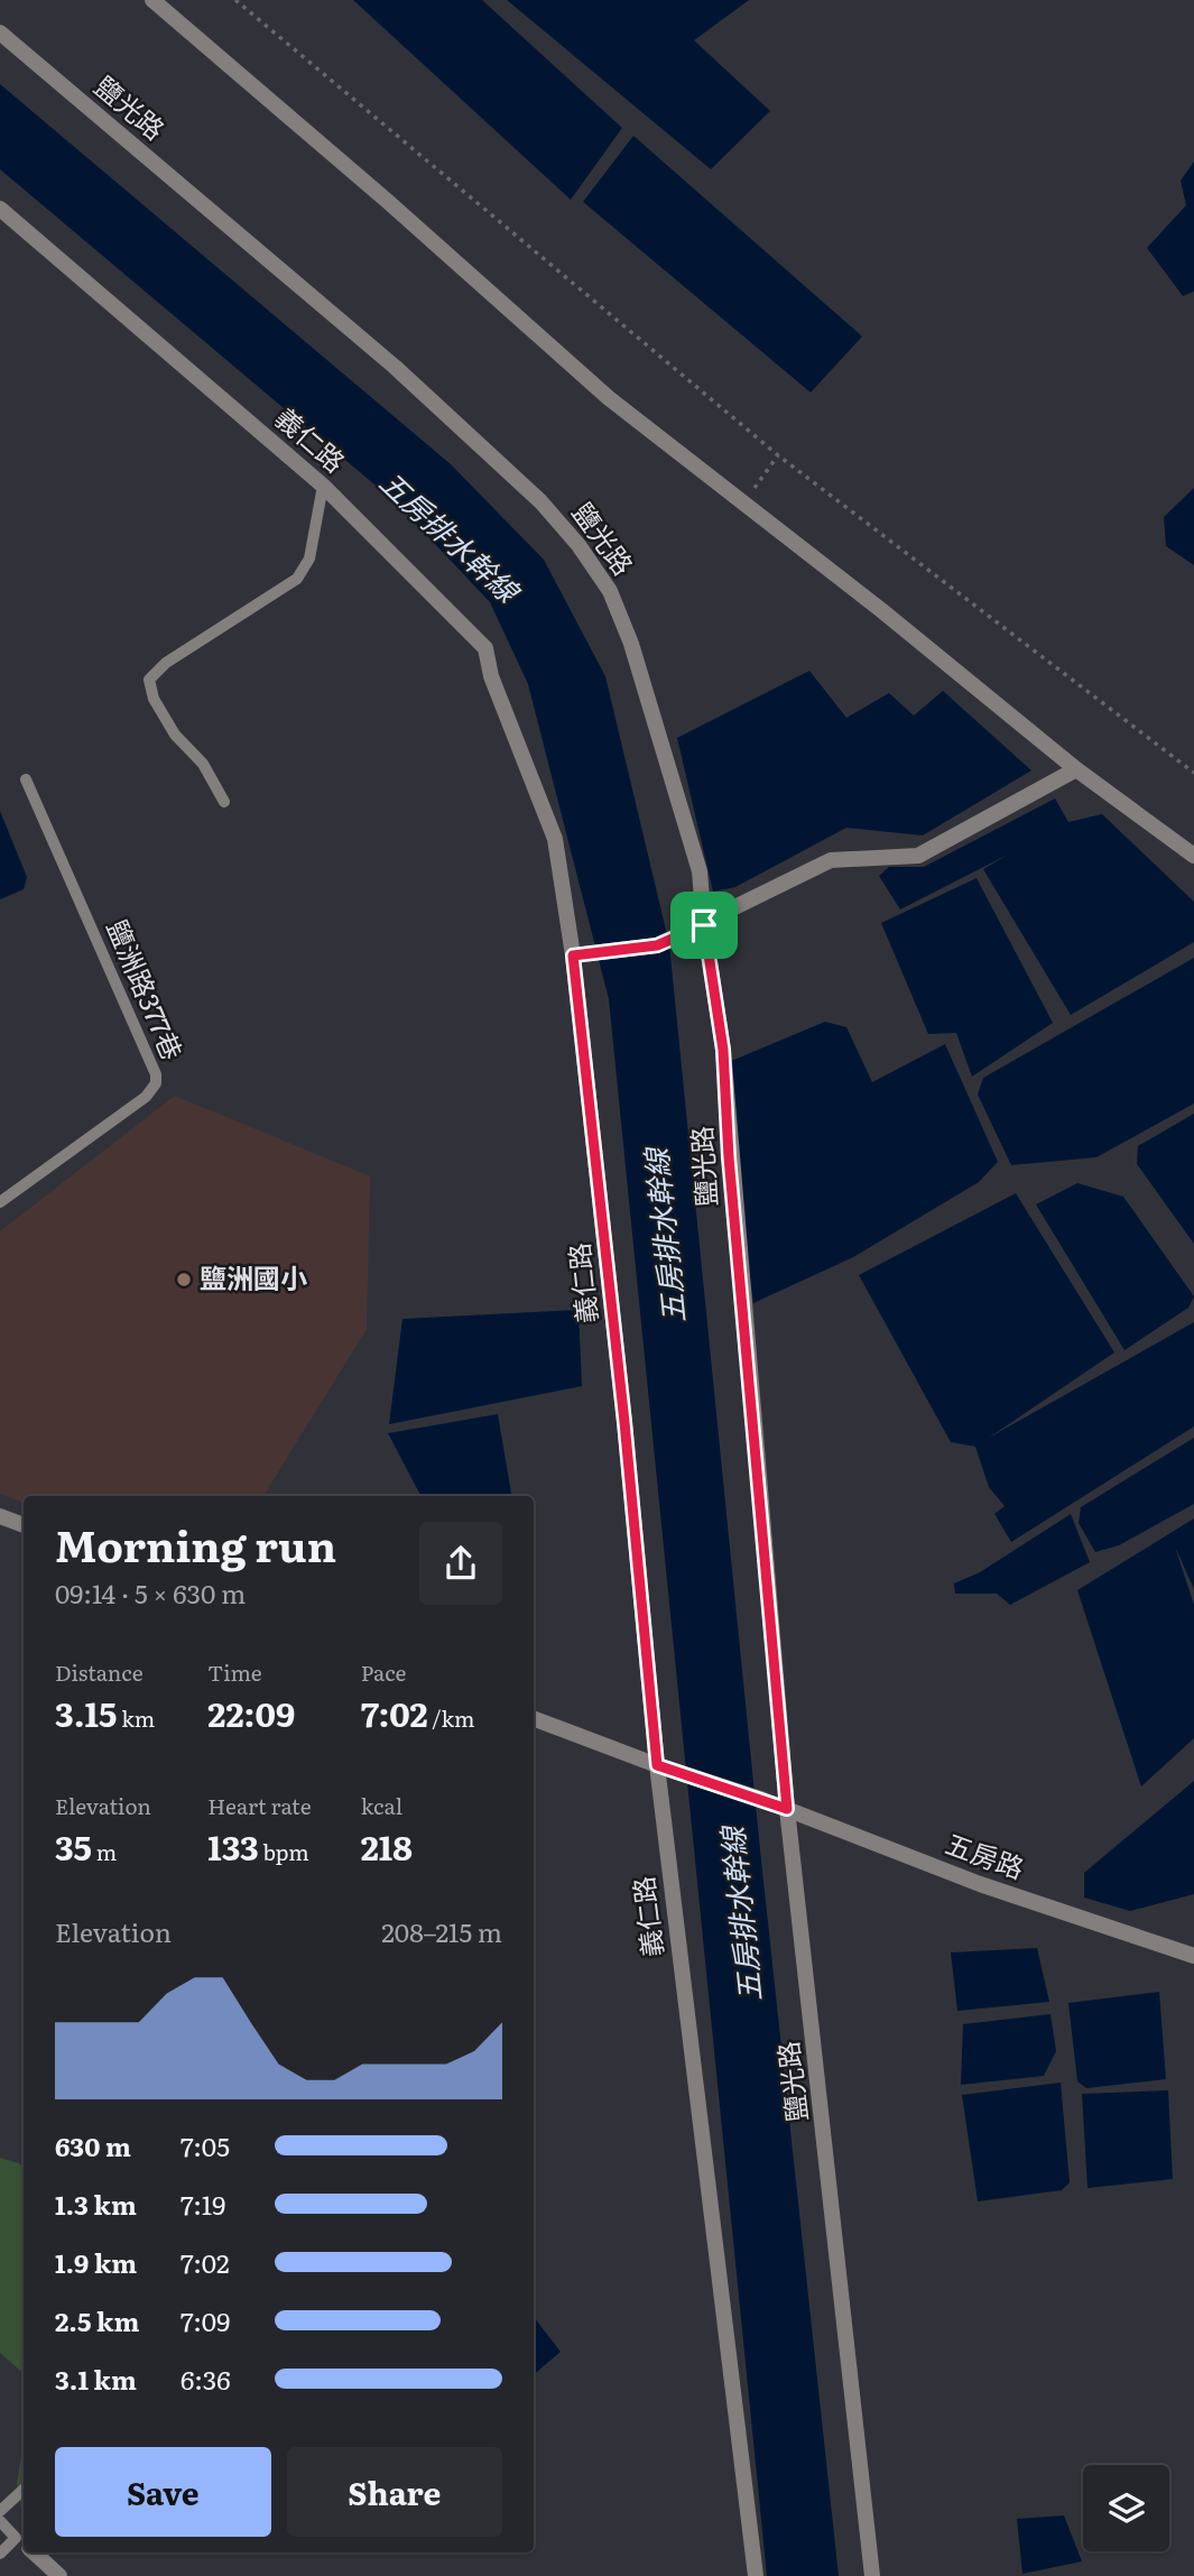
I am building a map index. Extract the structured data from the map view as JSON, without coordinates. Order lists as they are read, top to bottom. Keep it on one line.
{"streets":{"street":["鹽光路","義仁路","五房路"],"lane":["鹽洲路377巷"]},"crossings":[["鹽光路","五房路"],["義仁路","五房路"]],"water":["五房排水幹線"],"places":["鹽洲國小"],"page":{"heading":["Morning run","09:14 · 5 × 630 m"],"stats":[["Distance","3.15 km"],["Time","22:09"],["Pace","7:02 /km"],["Elevation","35 m"],["Heart rate","133 bpm"],["kcal","218"]],"chart":["Elevation","208–215 m"],"list":[{"name":"630 m","note":"7:05"},{"name":"1.3 km","note":"7:19"},{"name":"1.9 km","note":"7:02"},{"name":"2.5 km","note":"7:09"},{"name":"3.1 km","note":"6:36"}],"buttons":["Save","Share"]}}
